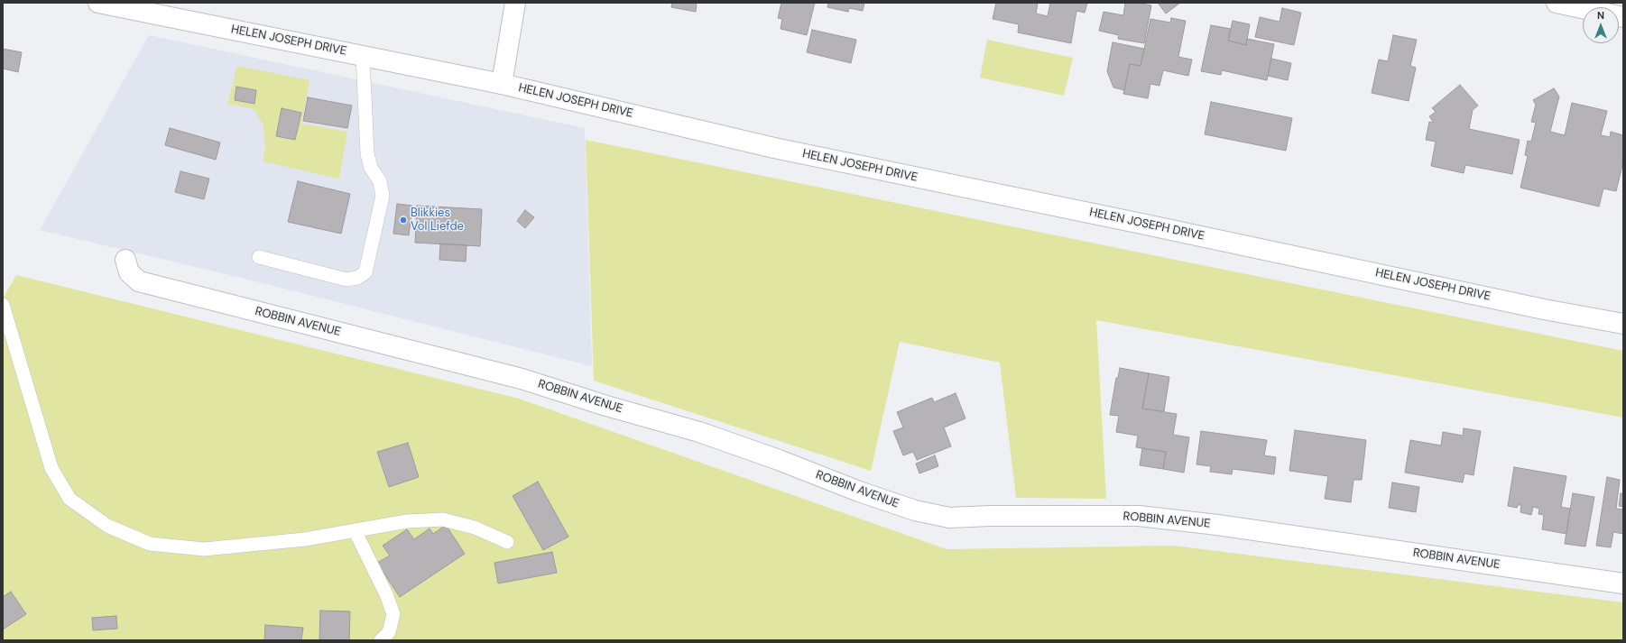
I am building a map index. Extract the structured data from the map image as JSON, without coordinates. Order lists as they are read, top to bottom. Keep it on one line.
{"streets":{"street":["HELEN JOSEPH DRIVE","ROBBIN AVENUE"]},"places":["Blikkies Vol Liefde"],"north":"top"}
